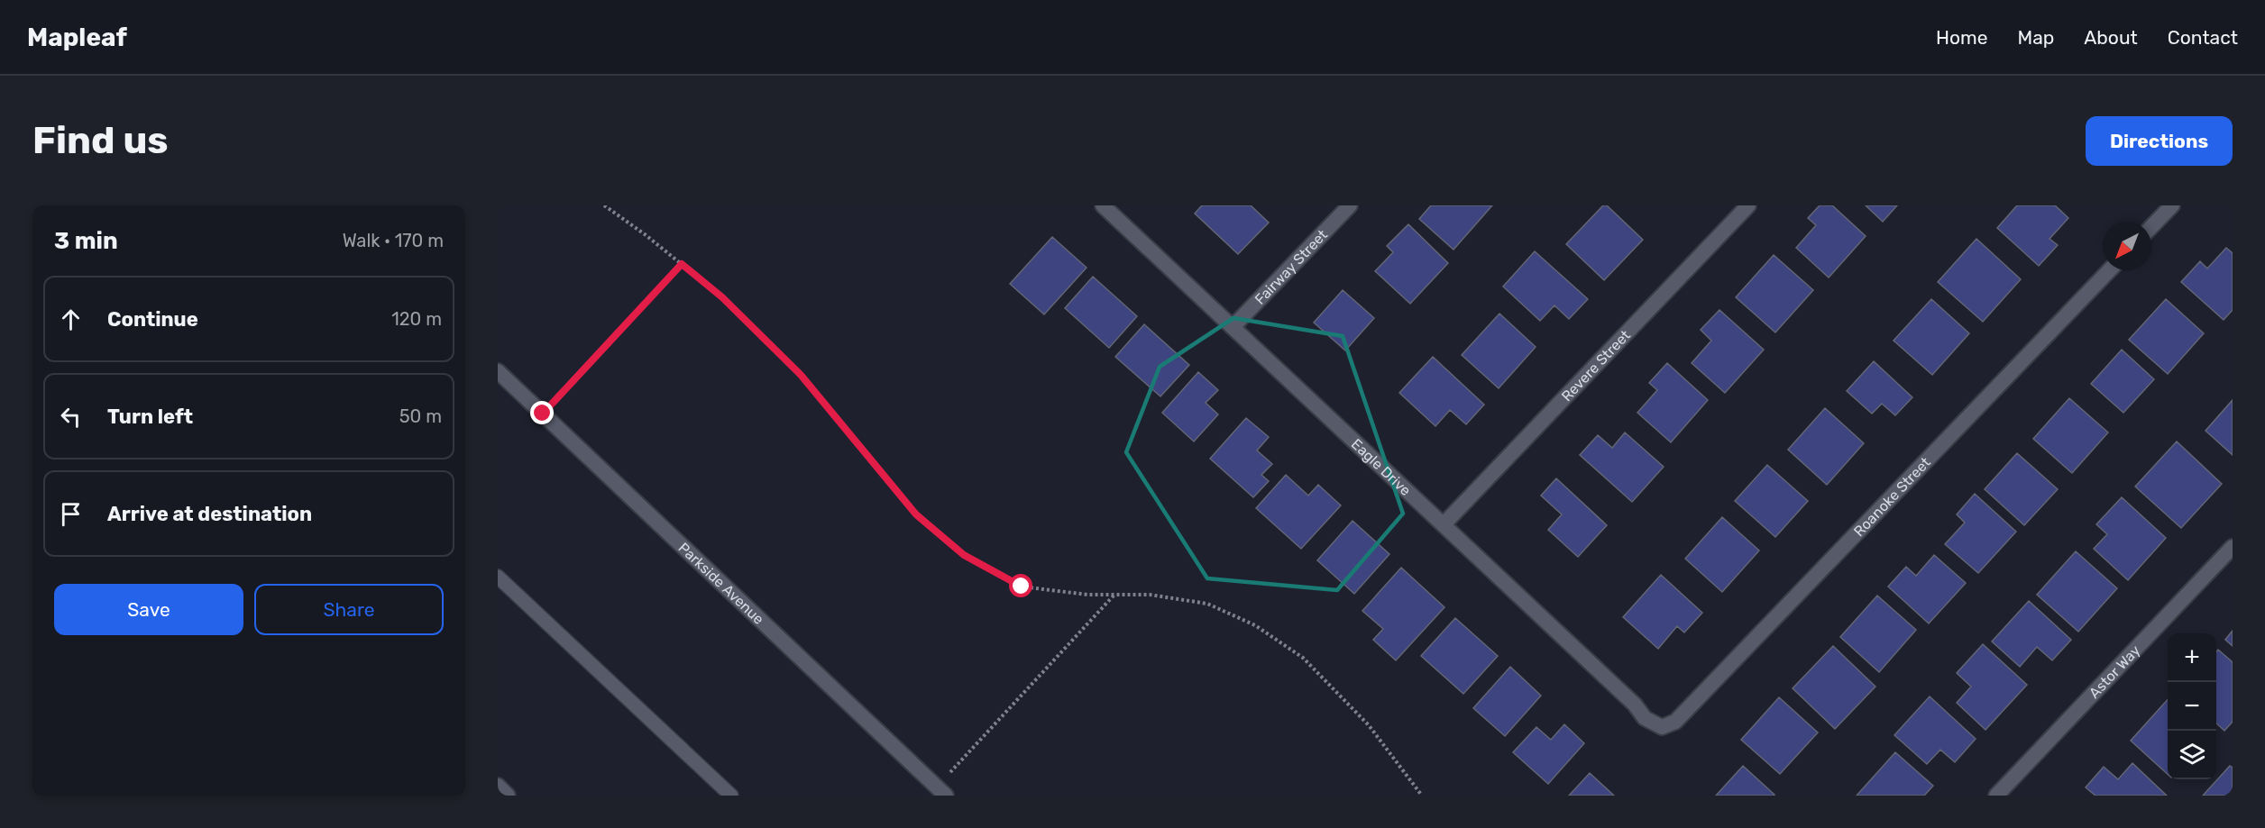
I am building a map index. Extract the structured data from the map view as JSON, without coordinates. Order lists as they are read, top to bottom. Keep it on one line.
{"streets":{"street":["Fairway Street","Revere Street","Eagle Drive","Roanoke Street","Parkside Avenue","Astor Way"]},"crossings":[["Fairway Street","Eagle Drive"],["Revere Street","Eagle Drive"],["Eagle Drive","Roanoke Street"]],"north":"bottom left","page":{"header":"Mapleaf","nav":["Home","Map","About","Contact"],"buttons":["Directions",["Save","Share"]],"title":"Find us","heading":["3 min","Walk · 170 m"],"list":[["Continue","120 m"],["Turn left","50 m"],"Arrive at destination"],"map_buttons":["+","−"]}}
